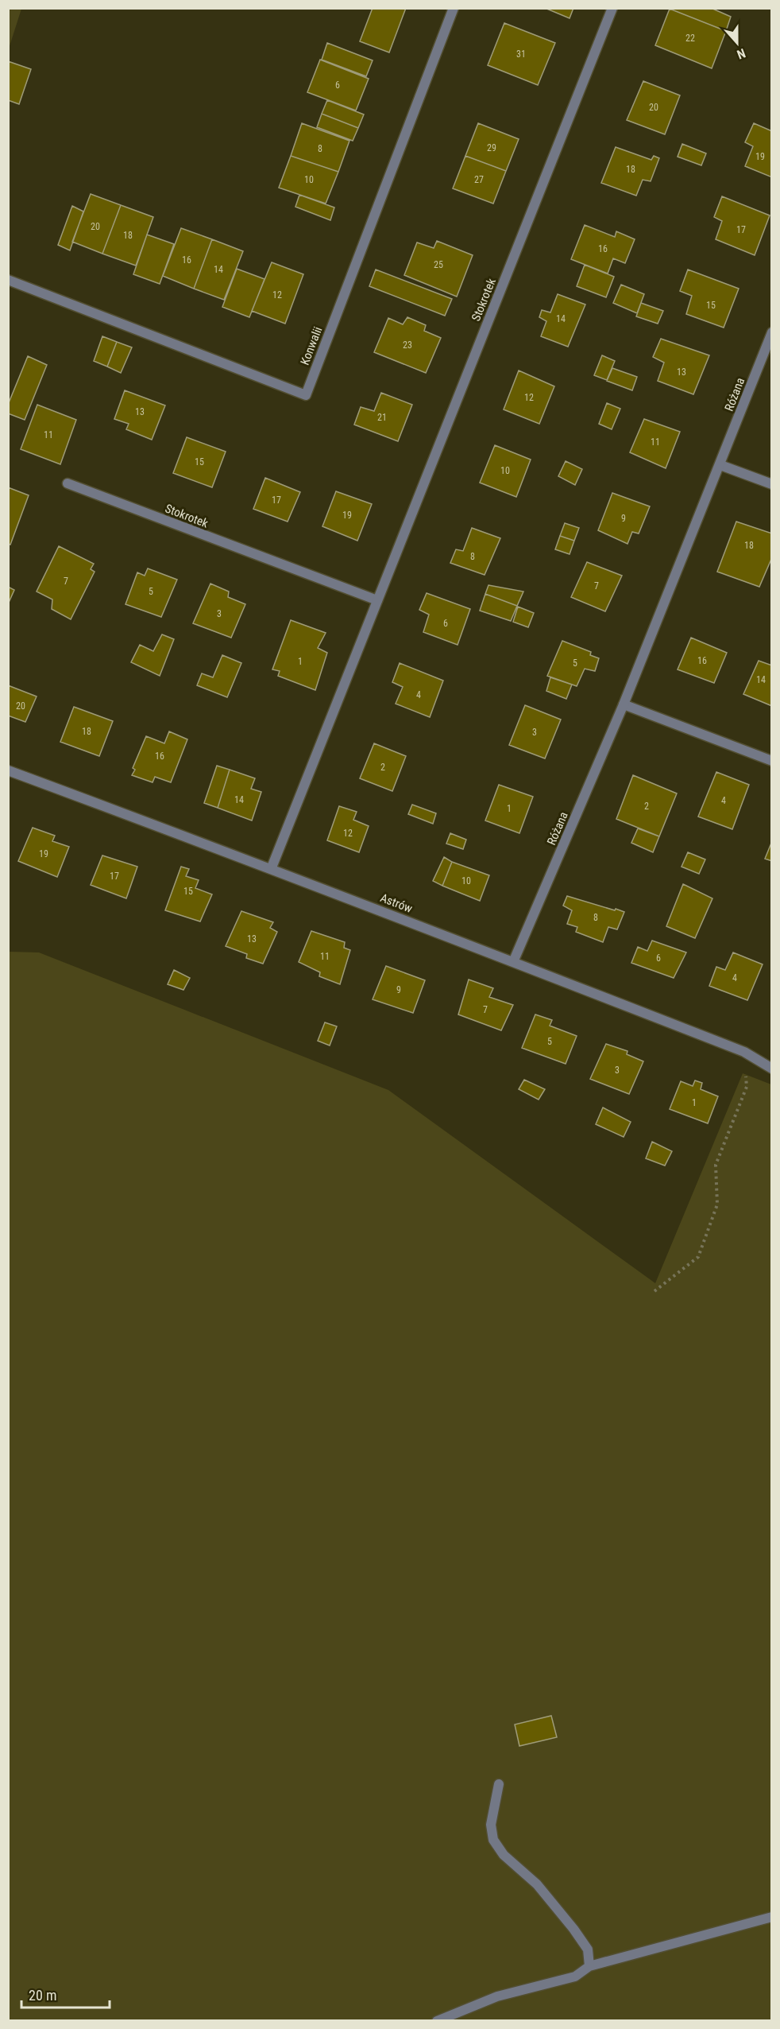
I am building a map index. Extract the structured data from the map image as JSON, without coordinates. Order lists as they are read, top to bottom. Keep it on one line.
{"streets":{"street":["Stokrotek","Konwalii","Różana","Astrów"]},"crossings":[["Stokrotek","Astrów"],["Różana","Astrów"]],"house_numbers":["22","31","6","20","29","8","19","18","10","27","20","17","18","16","16","25","14","12","15","14","23","13","12","13","21","11","11","15","10","17","19","9","18","8","7","7","5","3","6","16","1","5","14","4","20","18","3","16","2","14","4","2","1","12","19","17","10","15","8","13","11","6","4","9","7","5","3","1"],"scale_bar":"20 m","north":"bottom"}
